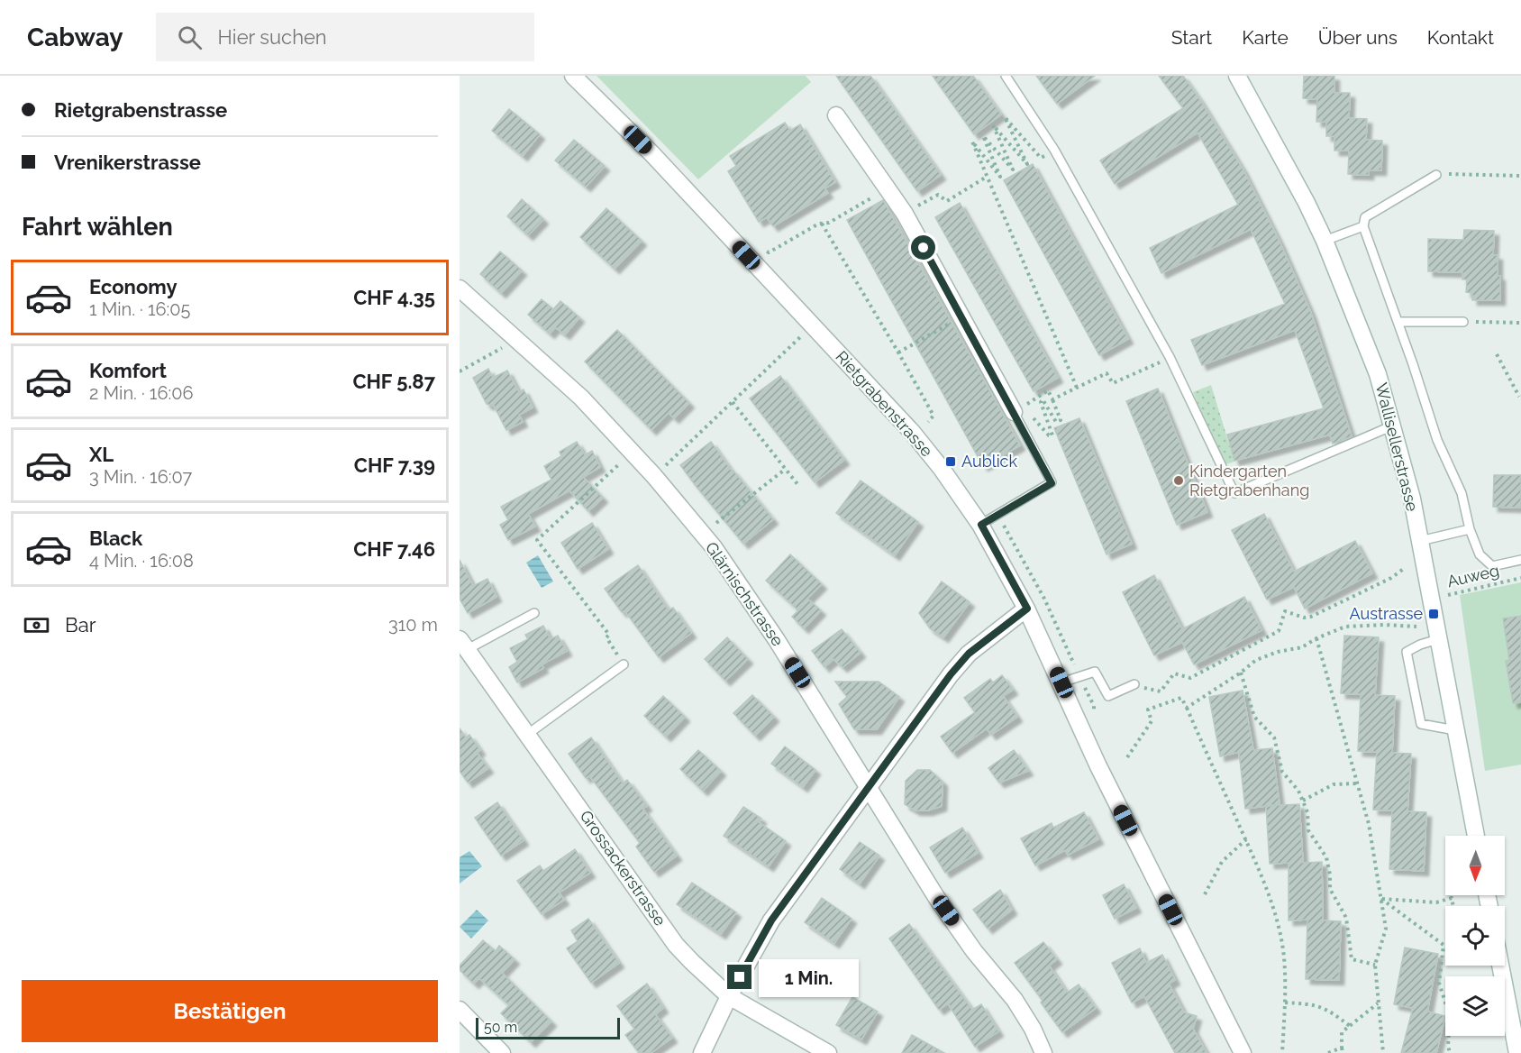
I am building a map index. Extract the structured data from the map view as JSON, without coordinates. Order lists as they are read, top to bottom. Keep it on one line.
{"streets":{"street":["Rietgrabenstrasse","Wallisellerstrasse","Glärnischstrasse","Grossackerstrasse"],"path":["Auweg"]},"crossings":[["Wallisellerstrasse","Auweg"]],"places":{"transit":["Aublick","Austrasse"],"other":["Kindergarten Rietgrabenhang"]},"scale_bar":"50 m","north":"bottom","page":{"header":"Cabway","search":"Hier suchen","nav":["Start","Karte","Über uns","Kontakt"],"banner":["Rietgrabenstrasse","Vrenikerstrasse"],"heading":"Fahrt wählen","list":[{"name":"Economy","note":"1 Min. · 16:05","value":"CHF 4.35"},{"name":"Komfort","note":"2 Min. · 16:06","value":"CHF 5.87"},{"name":"XL","note":"3 Min. · 16:07","value":"CHF 7.39"},{"name":"Black","note":"4 Min. · 16:08","value":"CHF 7.46"}],"pay":["Bar","310 m"],"bubble":"1 Min.","buttons":"Bestätigen","scale":"50 m"}}
